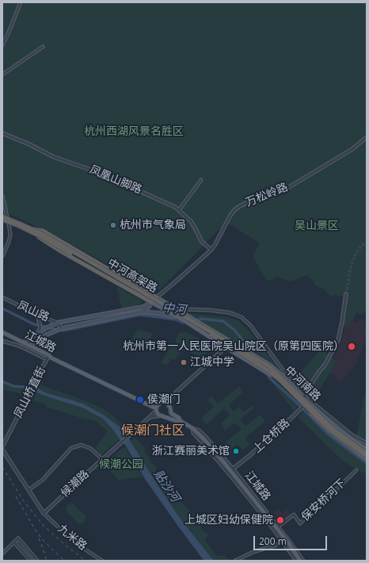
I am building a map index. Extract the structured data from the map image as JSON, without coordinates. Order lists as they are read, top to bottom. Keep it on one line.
{"streets":{"highway":["中河高架路"],"main road":["江城路","中河南路"],"street":["凤凰山脚路","万松岭路","凤山路","凤山桥直街","上仓桥路","候潮路","保安桥河下","九米路"]},"crossings":[["凤凰山脚路","万松岭路"],["万松岭路","中河南路"],["凤山路","中河南路"],["江城路","中河南路"],["江城路","凤山桥直街"],["江城路","上仓桥路"],["江城路","候潮路"],["江城路","保安桥河下"],["中河南路","上仓桥路"],["候潮路","九米路"]],"districts":["候潮门社区"],"water":["中河","贴沙河"],"parks":["杭州西湖风景名胜区","吴山景区","候潮公园"],"places":["杭州市气象局","杭州市第一人民医院吴山院区（原第四医院）","江城中学","侯潮门","浙江赛丽美术馆","上城区妇幼保健院"],"scale_bar":"200 m"}
